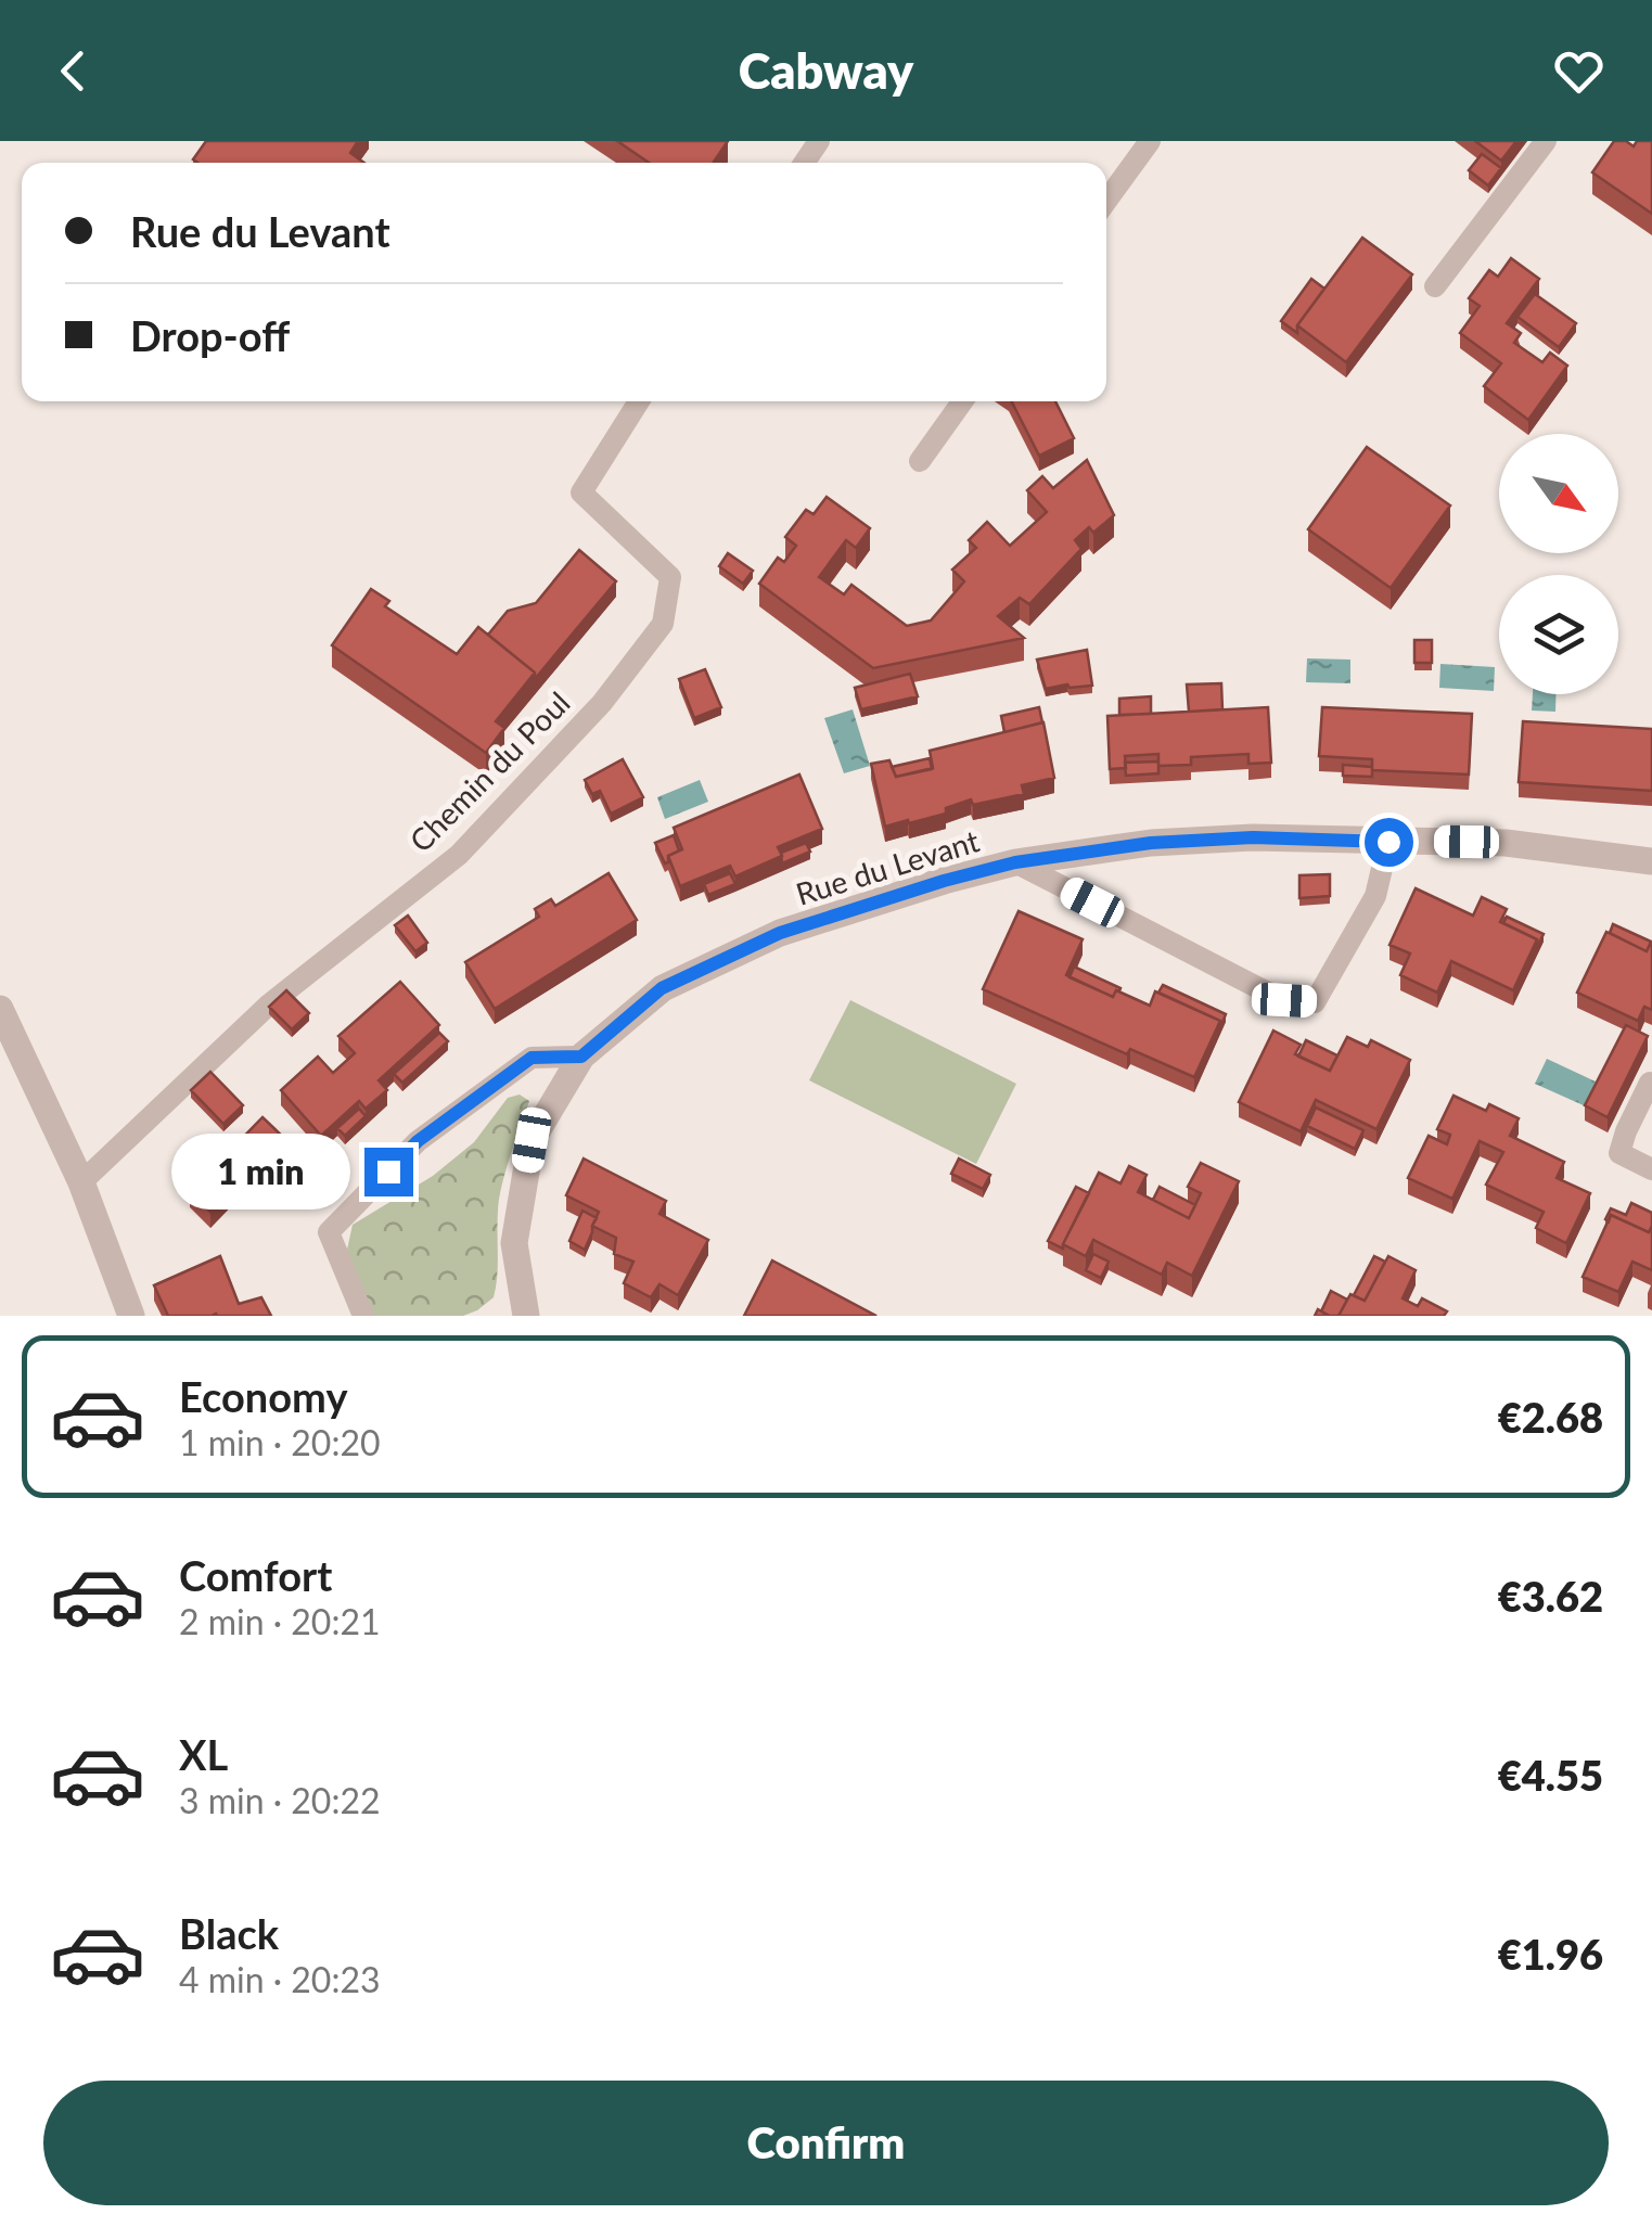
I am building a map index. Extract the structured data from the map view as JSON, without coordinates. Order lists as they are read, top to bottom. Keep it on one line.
{"streets":{"street":["Rue du Levant"],"lane":["Chemin du Poul"]},"north":"bottom right","page":{"header":"Cabway","banner":["Rue du Levant","Drop-off"],"bubble":"1 min","list":[{"name":"Economy","note":"1 min · 20:20","value":"€2.68"},{"name":"Comfort","note":"2 min · 20:21","value":"€3.62"},{"name":"XL","note":"3 min · 20:22","value":"€4.55"},{"name":"Black","note":"4 min · 20:23","value":"€1.96"}],"buttons":"Confirm"}}
